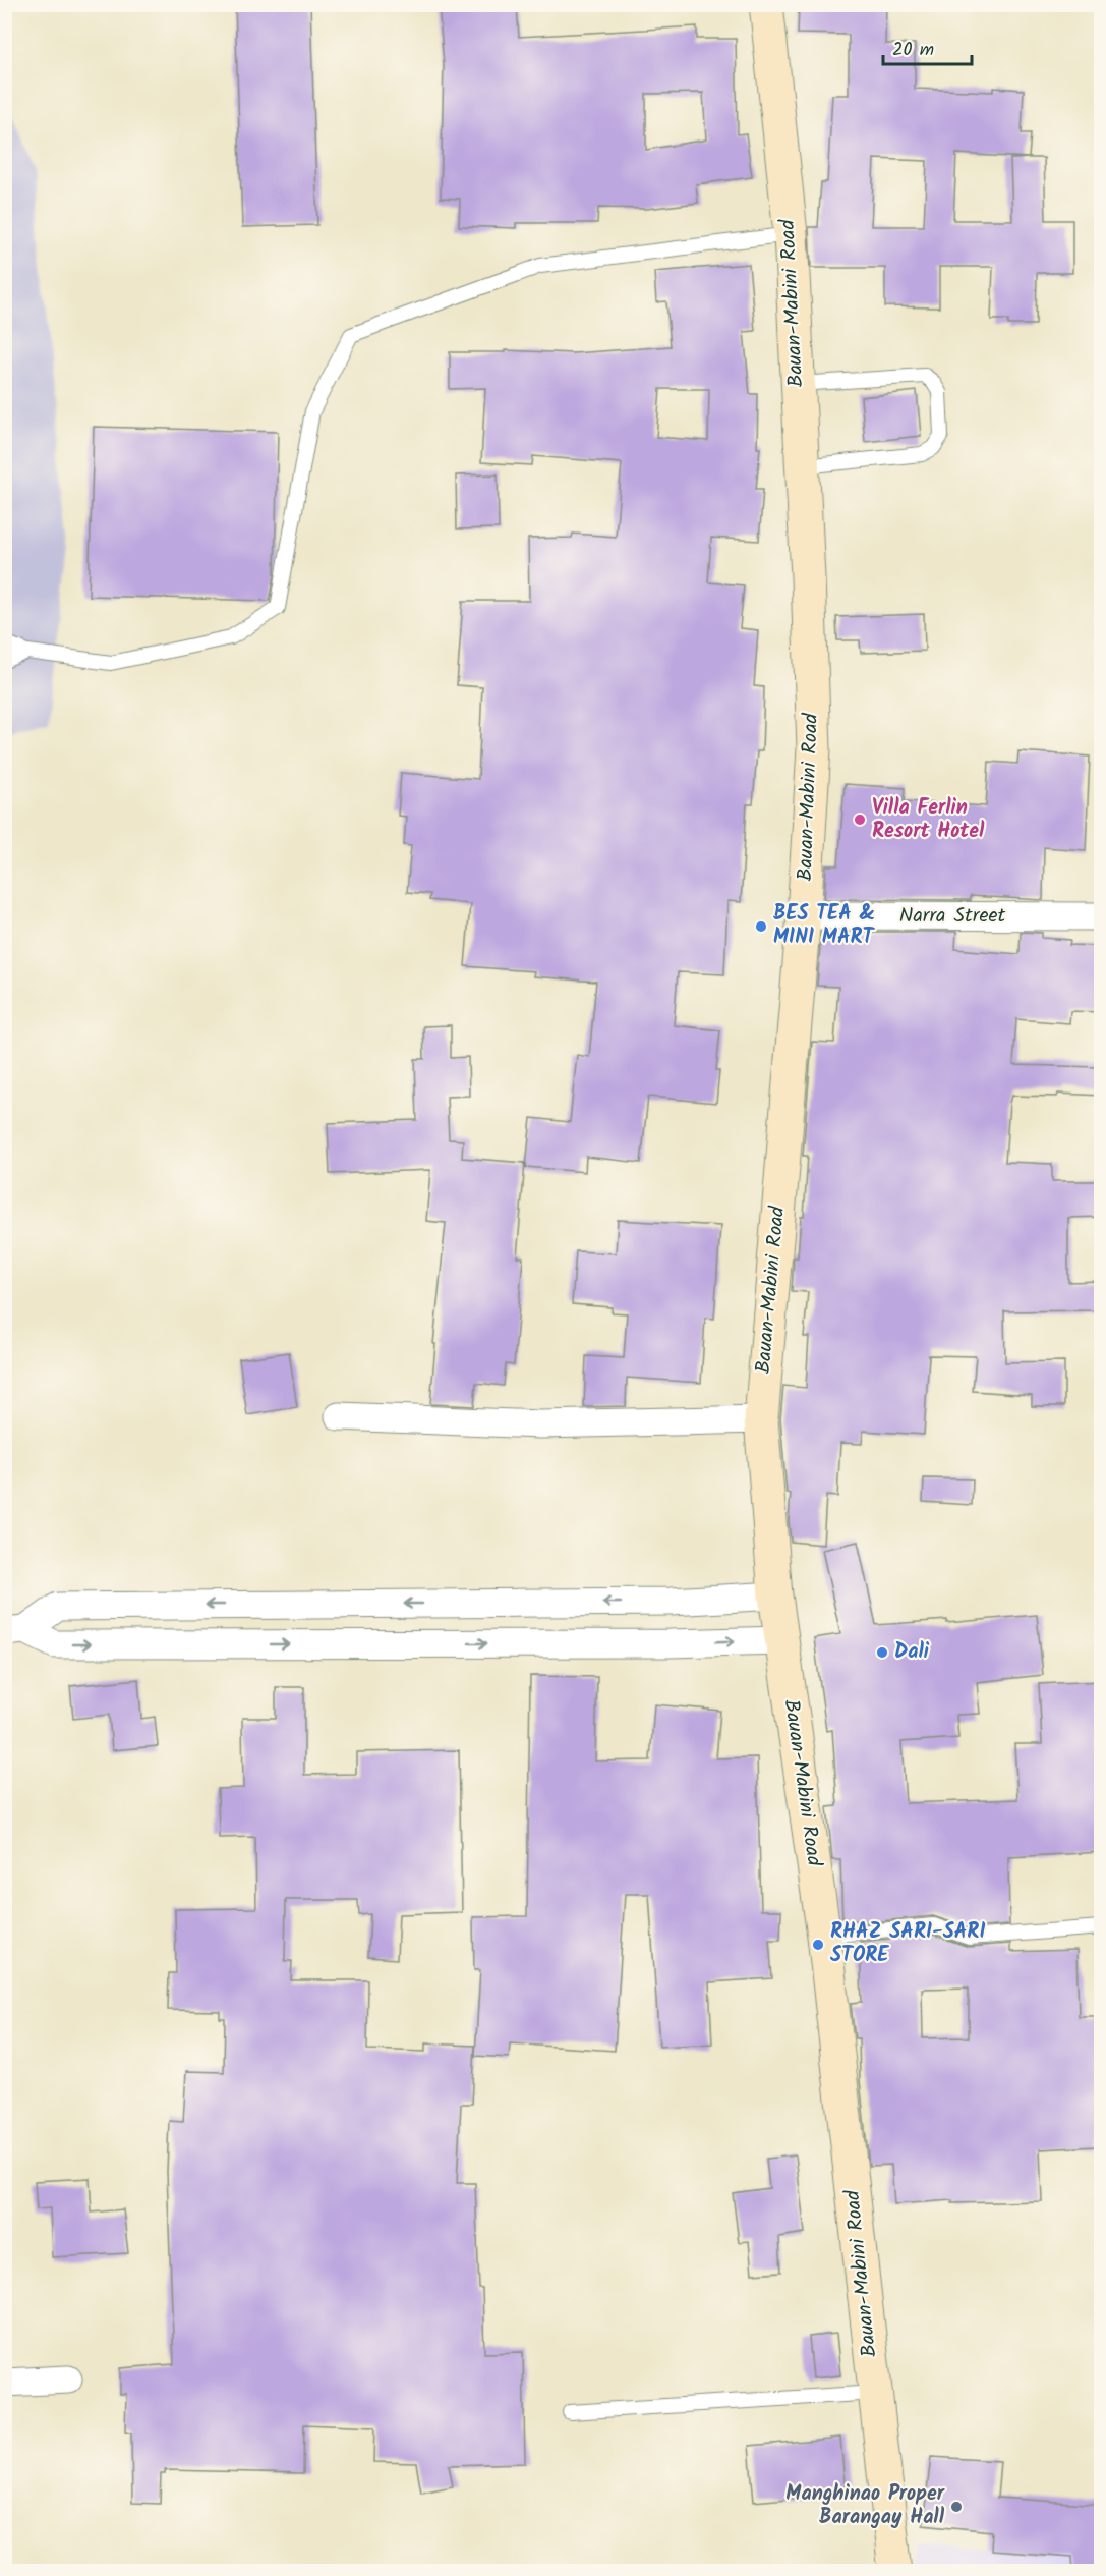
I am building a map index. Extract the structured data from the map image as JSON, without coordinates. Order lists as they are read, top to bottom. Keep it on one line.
{"streets":{"main road":["Bauan-Mabini Road"],"street":["Narra Street"]},"crossings":[["Bauan-Mabini Road","Narra Street"]],"places":["Villa Ferlin Resort Hotel","BES TEA & MINI MART","Dali","RHAZ SARI-SARI STORE","Manghinao Proper Barangay Hall"],"scale_bar":"20 m"}
